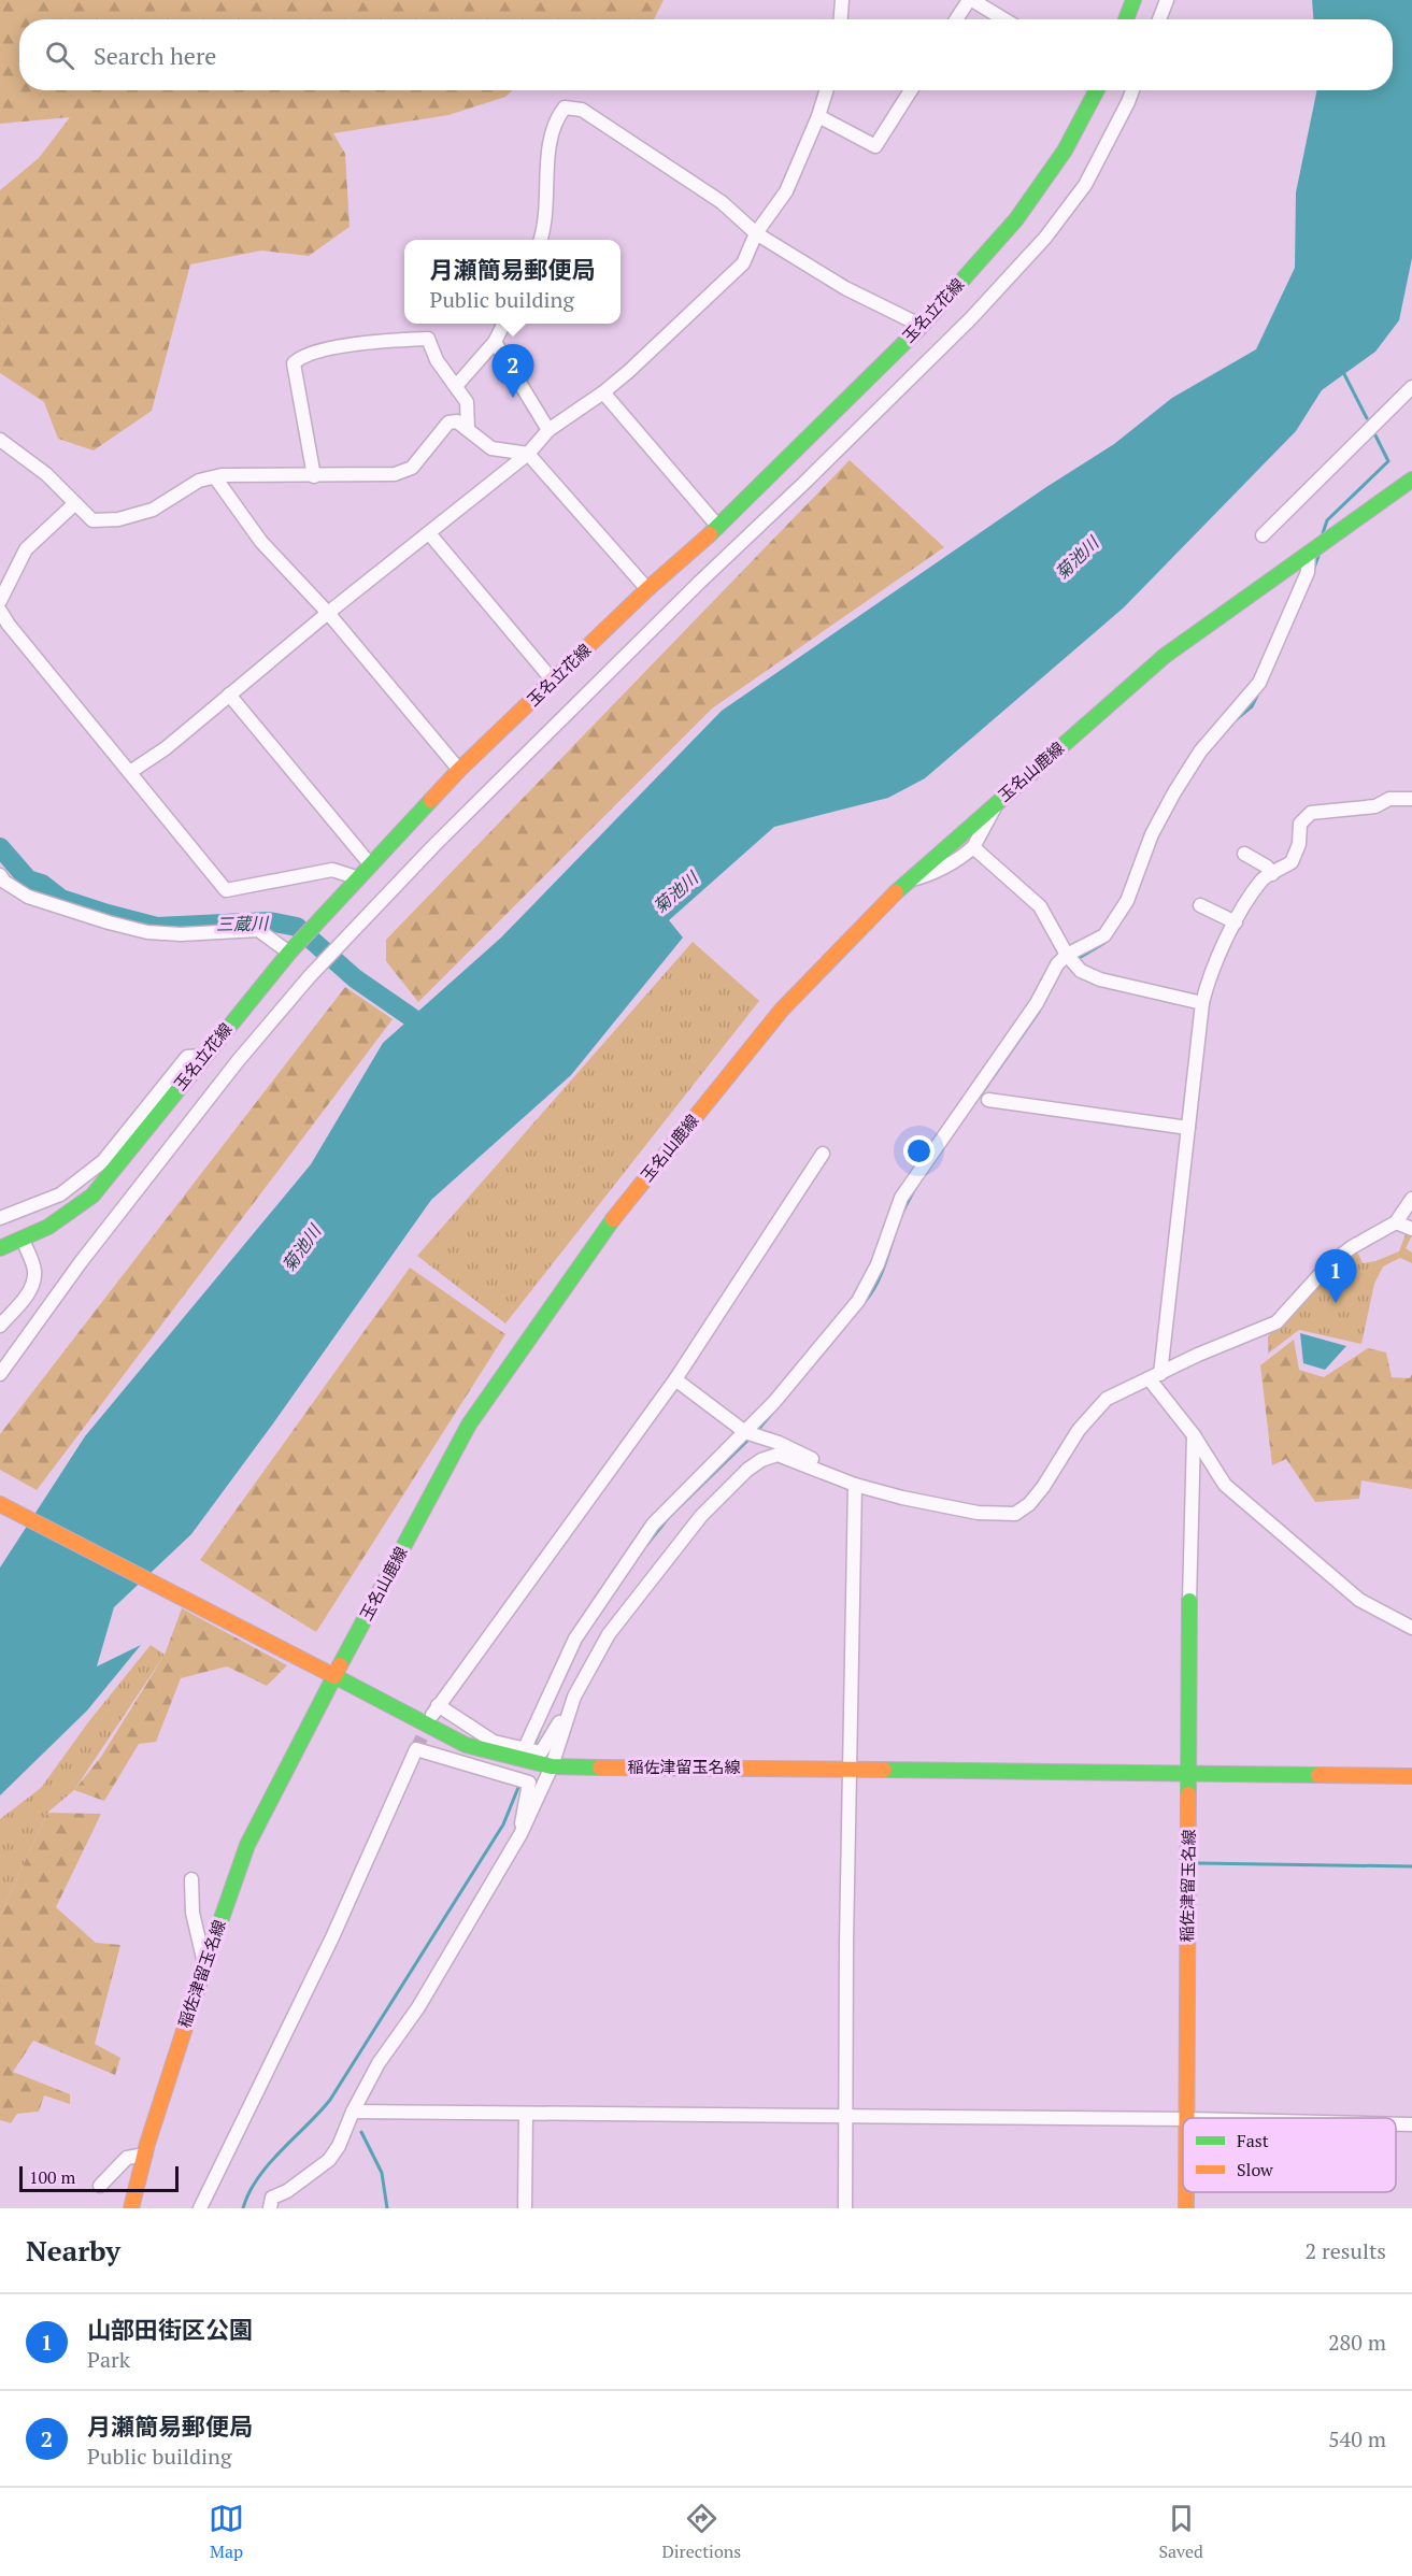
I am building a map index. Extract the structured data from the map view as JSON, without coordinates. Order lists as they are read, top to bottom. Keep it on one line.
{"streets":{"main road":["玉名立花線","玉名山鹿線","稲佐津留玉名線"]},"crossings":[["玉名山鹿線","稲佐津留玉名線"]],"water":["菊池川","三蔵川"],"legend":["Fast","Slow"],"scale_bar":"100 m","page":{"search":"Search here","popup":["月瀬簡易郵便局","Public building"],"pins":["2","1"],"scale":"100 m","heading":["Nearby","2 results"],"list":[{"mark":"1","name":"山部田街区公園","note":"Park","value":"280 m"},{"mark":"2","name":"月瀬簡易郵便局","note":"Public building","value":"540 m"}],"nav":["Map","Directions","Saved"]}}
